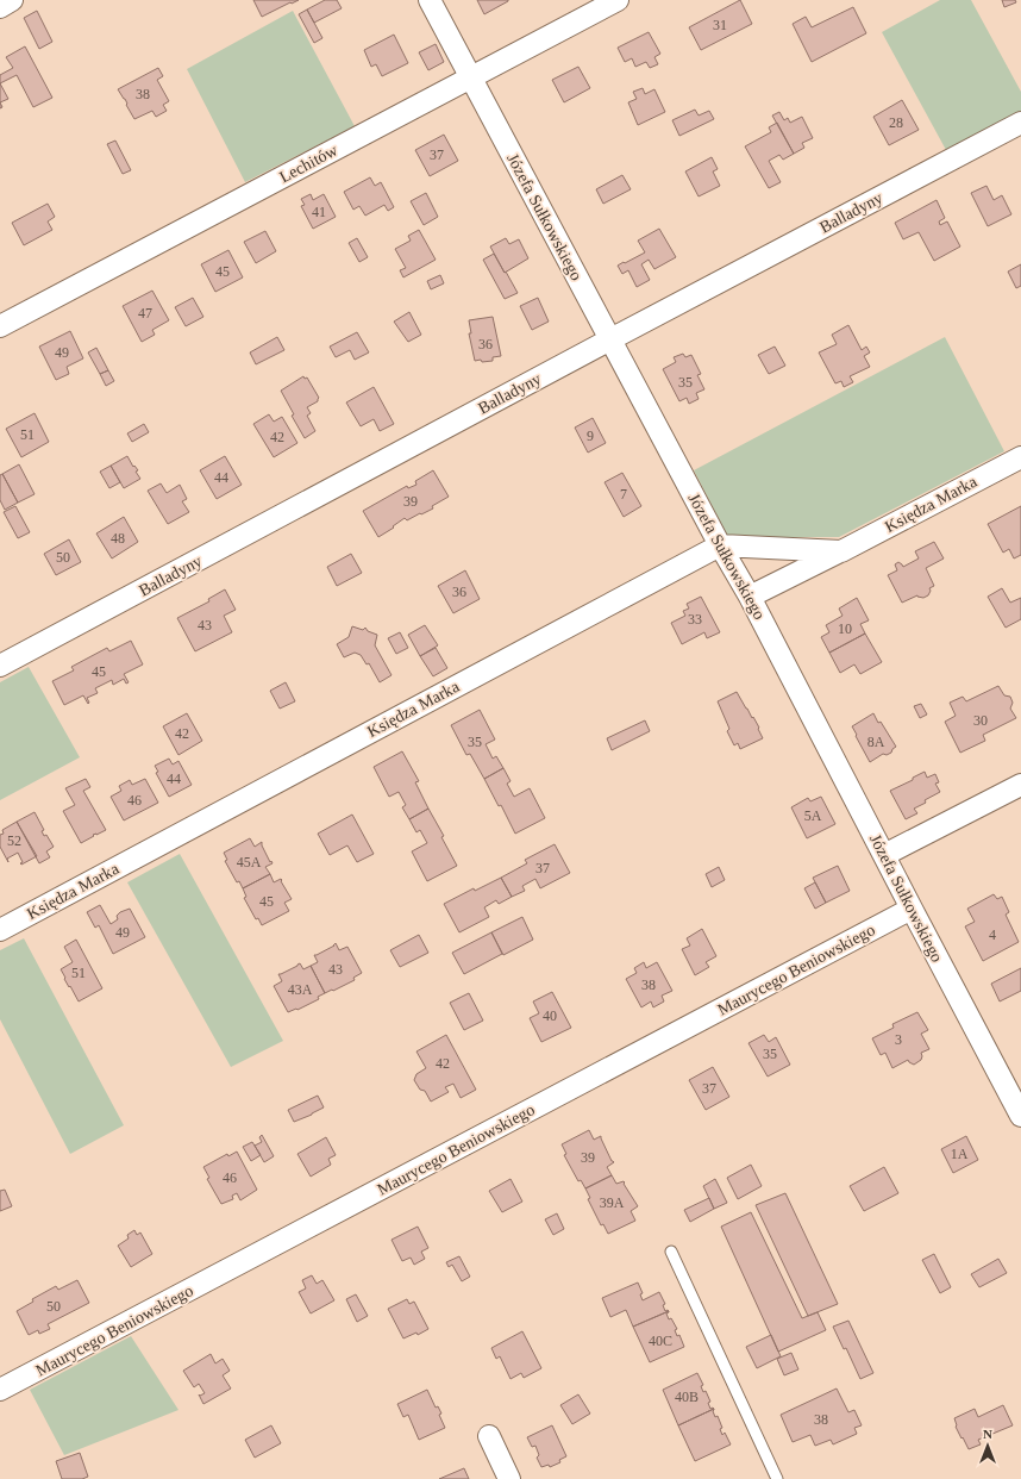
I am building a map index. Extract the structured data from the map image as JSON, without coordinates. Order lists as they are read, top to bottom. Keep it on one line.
{"streets":{"street":["Lechitów","Balladyny","Józefa Sułkowskiego","Księdza Marka","Maurycego Beniowskiego"]},"crossings":[["Lechitów","Józefa Sułkowskiego"],["Balladyny","Józefa Sułkowskiego"],["Józefa Sułkowskiego","Księdza Marka"],["Józefa Sułkowskiego","Maurycego Beniowskiego"]],"house_numbers":["31","38","28","37","41","45","47","36","49","35","51","9","42","44","7","39","48","50","36","33","43","10","45","30","42","35","8A","44","46","5A","52","45A","37","45","49","4","43","51","38","43A","40","3","35","42","37","1A","39","46","39A","50","40C","40B","38"],"north":"top"}
